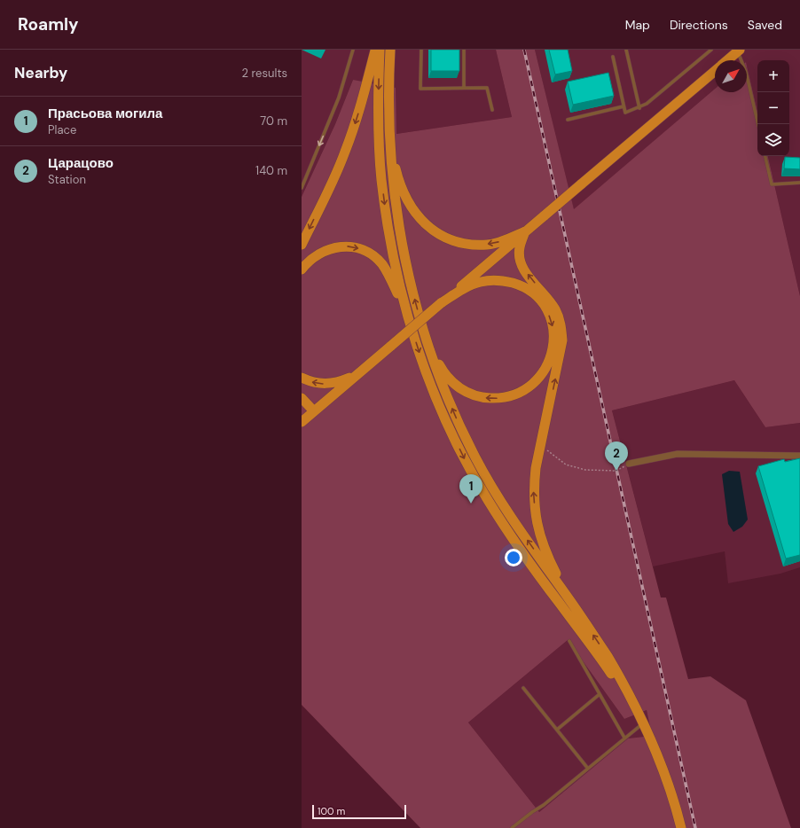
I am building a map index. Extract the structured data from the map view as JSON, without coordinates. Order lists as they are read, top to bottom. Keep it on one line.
{"scale_bar":"100 m","north":"top right","page":{"header":"Roamly","nav":["Map","Directions","Saved"],"heading":["Nearby","2 results"],"map_buttons":["+","−"],"list":[{"mark":"1","name":"Прасьова могила","note":"Place","value":"70 m"},{"mark":"2","name":"Царацово","note":"Station","value":"140 m"}],"pins":["2","1"],"scale":"100 m"}}
